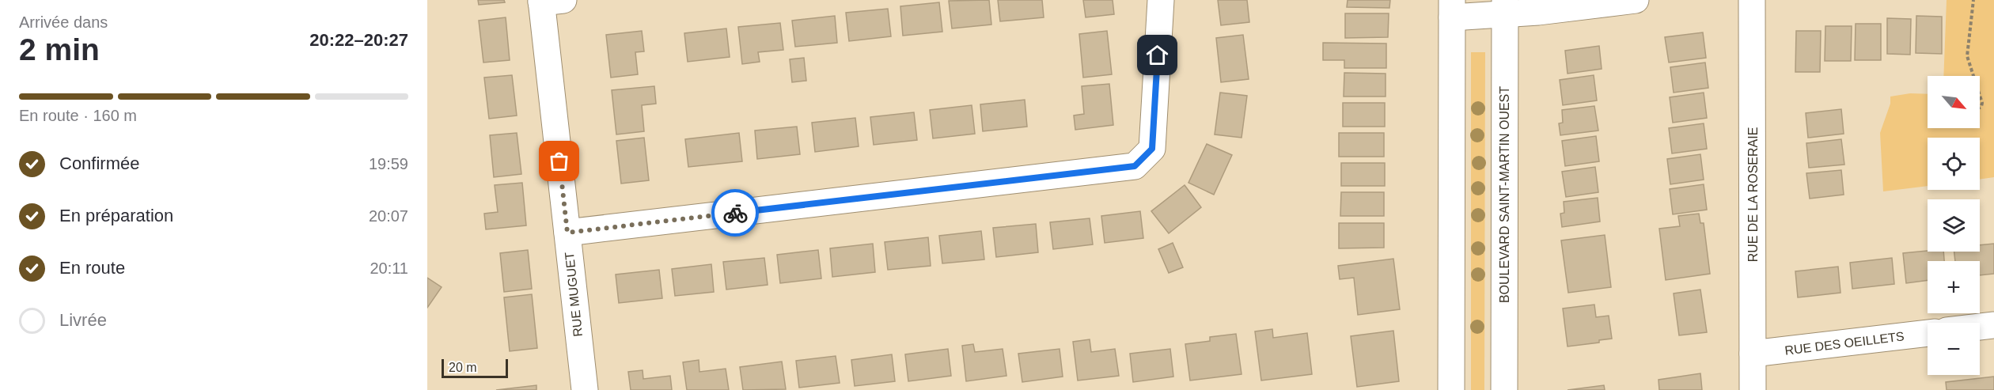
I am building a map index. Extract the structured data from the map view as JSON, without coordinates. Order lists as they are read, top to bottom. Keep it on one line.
{"streets":{"street":["BOULEVARD SAINT-MARTIN OUEST","RUE DE LA ROSERAIE","RUE MUGUET","RUE DES OEILLETS"]},"crossings":[["RUE DE LA ROSERAIE","RUE DES OEILLETS"]],"scale_bar":"20 m","north":"bottom right","page":{"heading":["2 min","Arrivée dans","20:22–20:27"],"map_buttons":["+","−"],"bar":"En route · 160 m","list":[["Confirmée","19:59"],["En préparation","20:07"],["En route","20:11"],"Livrée"],"scale":"20 m"}}
